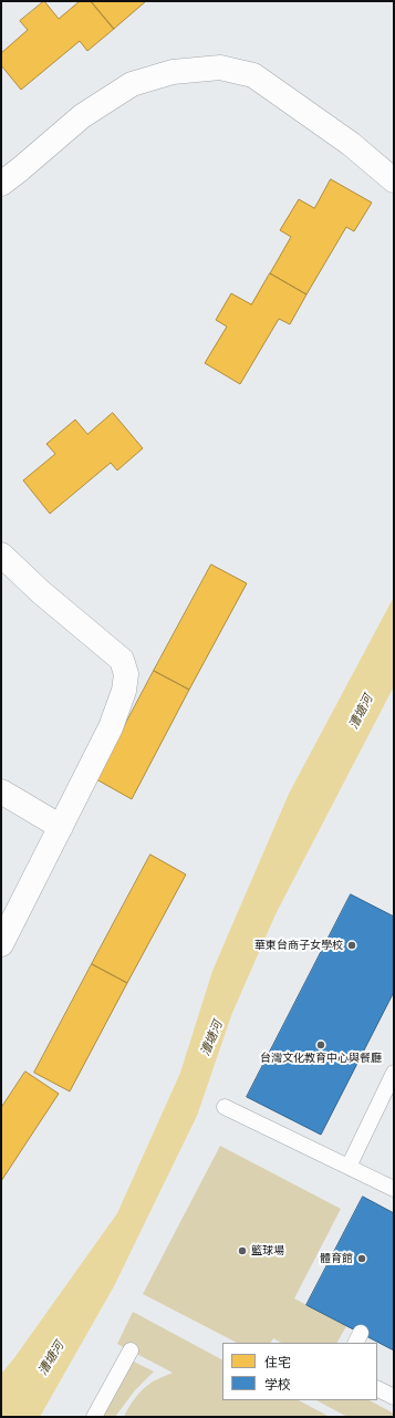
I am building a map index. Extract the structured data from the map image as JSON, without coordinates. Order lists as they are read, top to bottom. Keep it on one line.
{"water":["漕塘河"],"places":["華東台商子女學校","台灣文化教育中心與餐廳","籃球場","體育館"],"legend":["住宅","学校"]}
